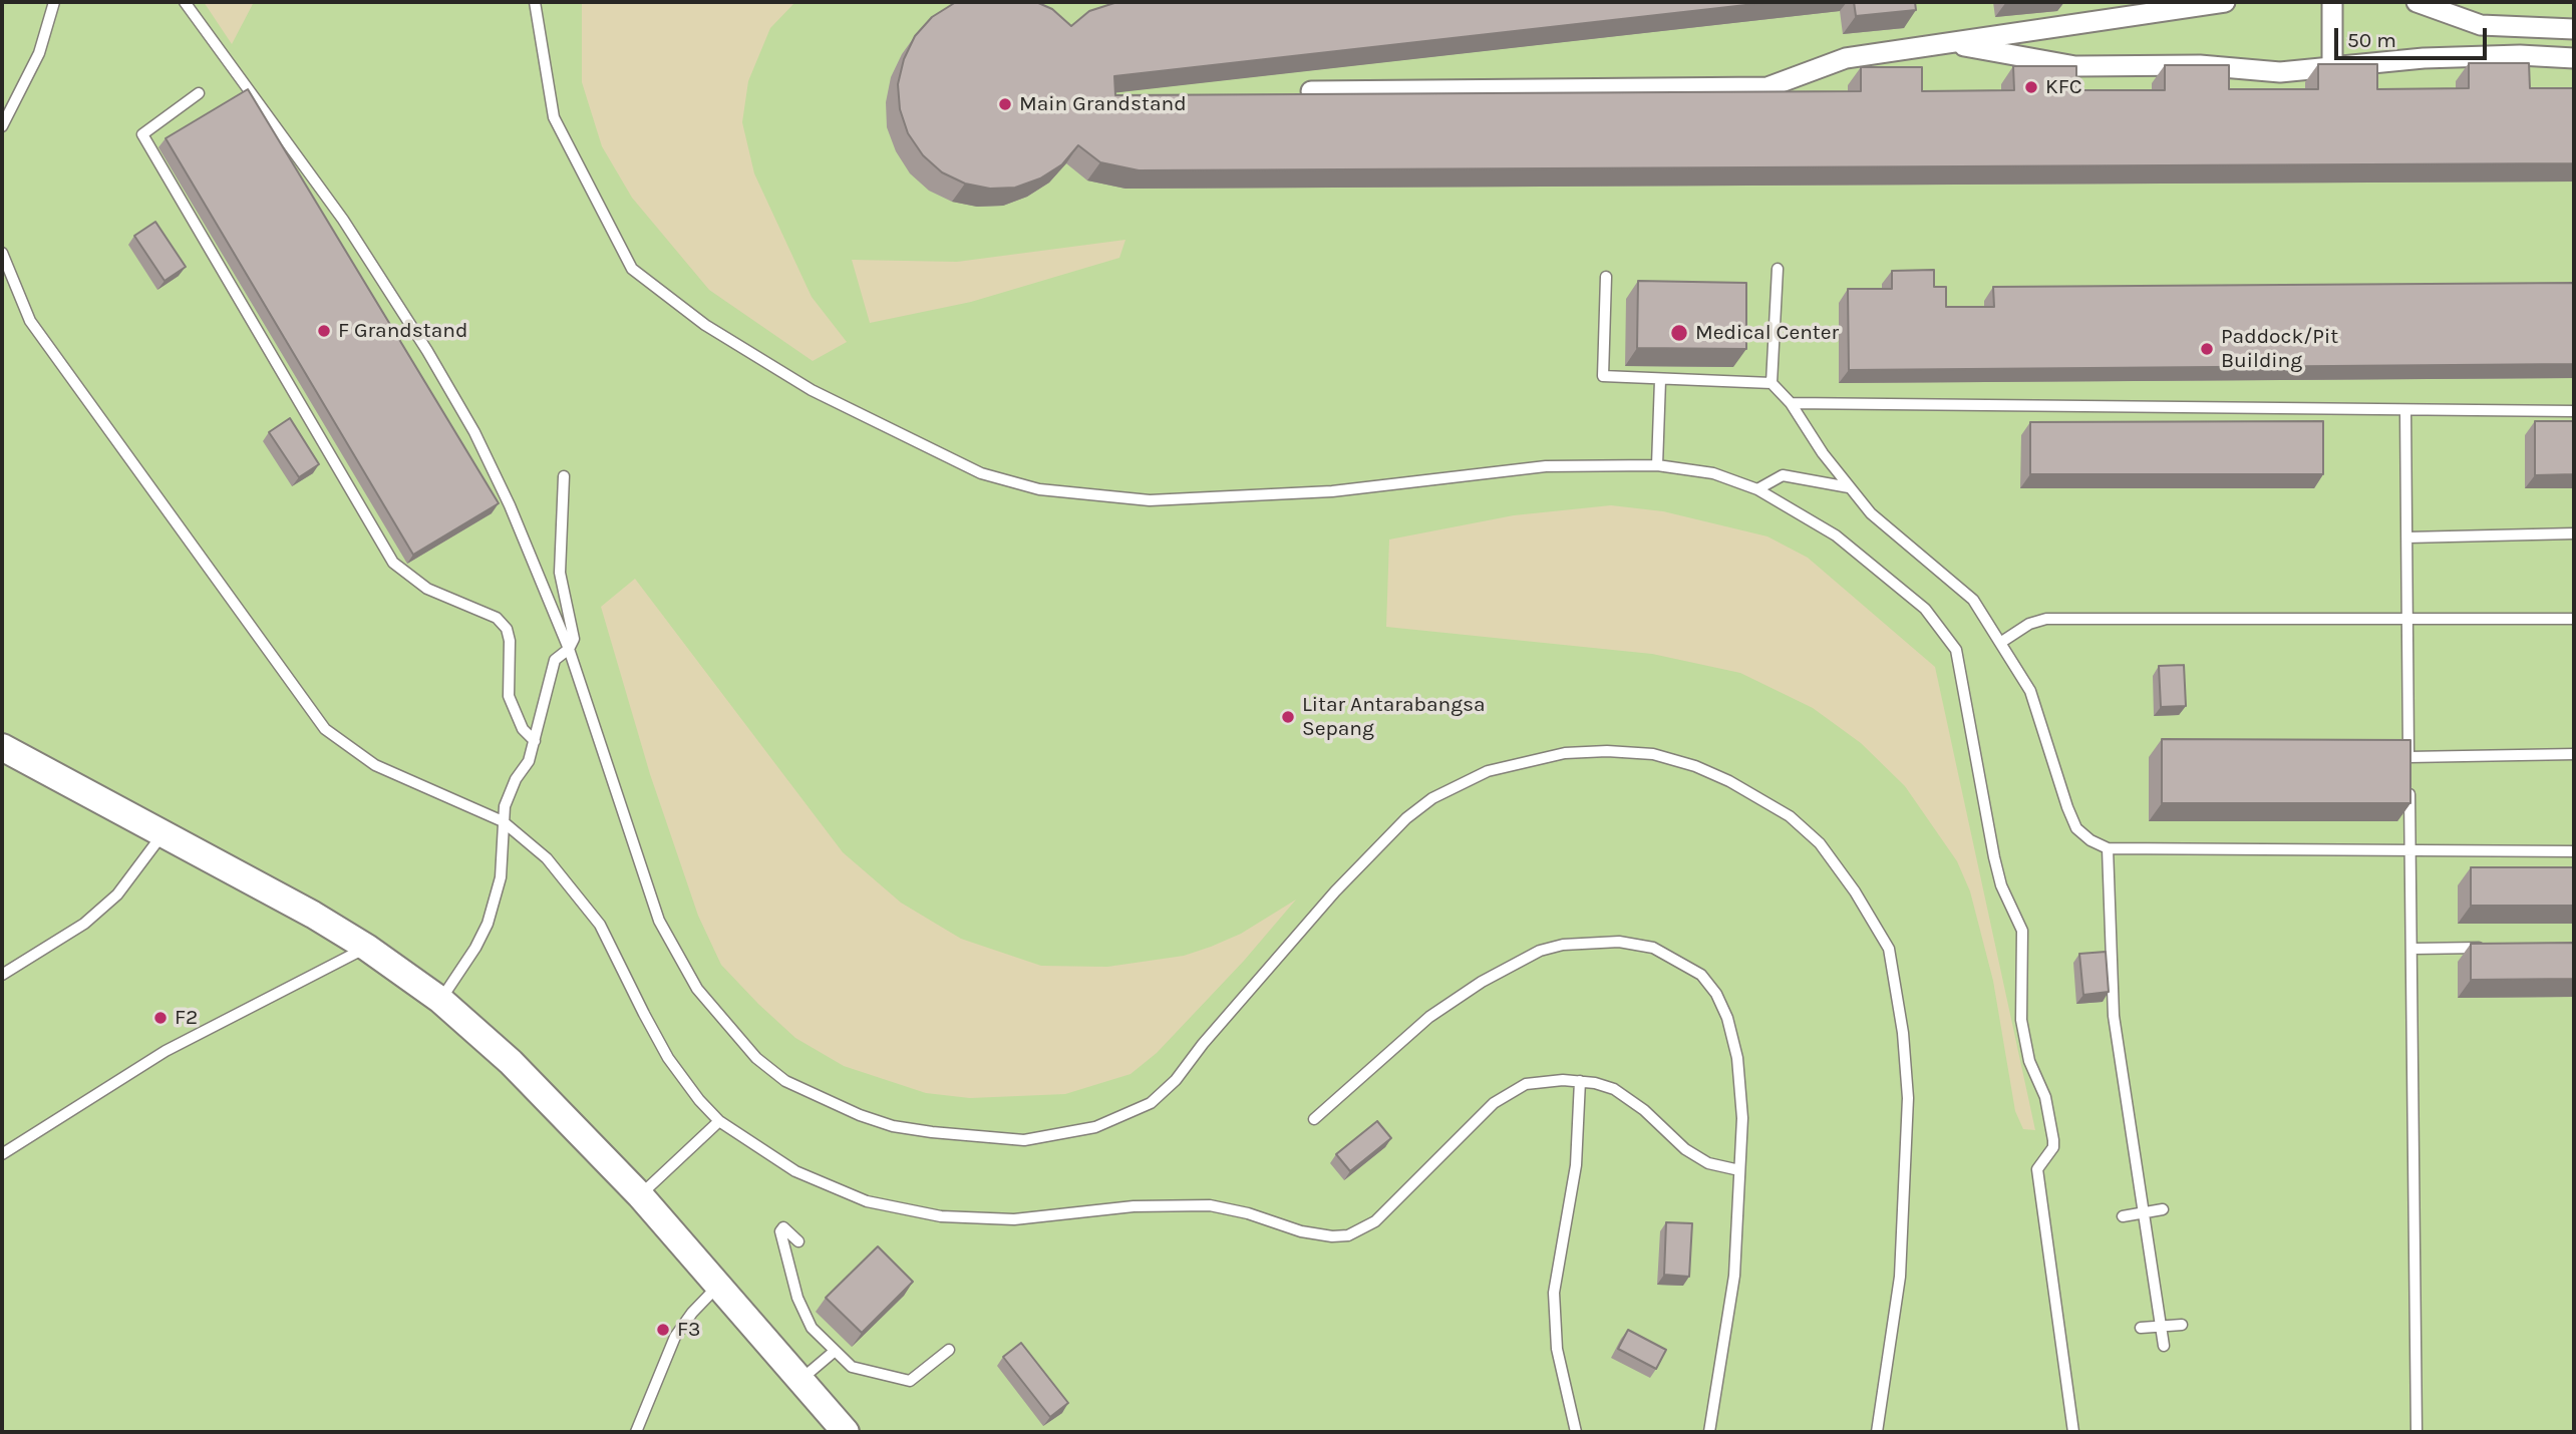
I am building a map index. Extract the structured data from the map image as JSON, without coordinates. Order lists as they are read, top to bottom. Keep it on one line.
{"places":["KFC","Main Grandstand","F Grandstand","Medical Center","Paddock/Pit Building","Litar Antarabangsa Sepang","F2","F3"],"scale_bar":"50 m"}
